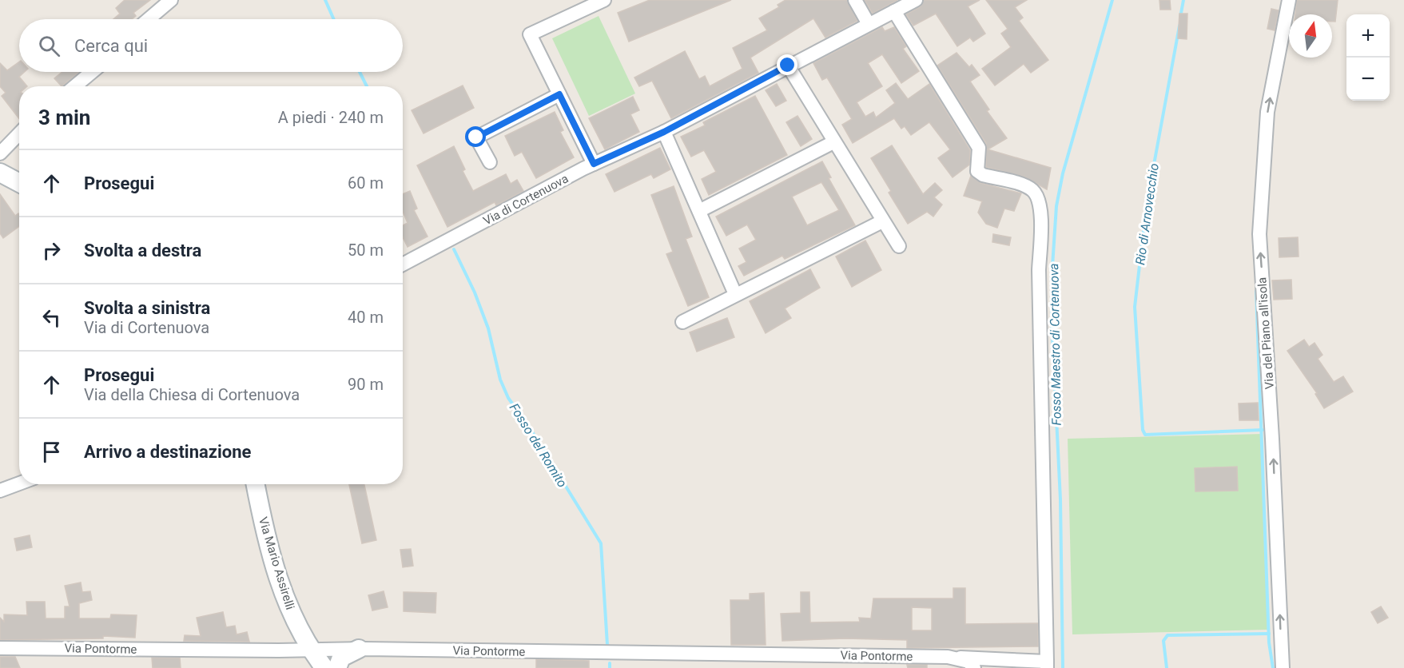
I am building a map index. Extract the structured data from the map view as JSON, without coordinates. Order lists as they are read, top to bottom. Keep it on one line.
{"streets":{"street":["Via di Cortenuova","Via del Piano all'isola","Via Mario Assirelli","Via Pontorme"]},"crossings":[["Via Mario Assirelli","Via Pontorme"]],"one_way":["Via del Piano all'isola"],"water":["Rio di Arnovecchio","Fosso Maestro di Cortenuova","Fosso del Romito"],"north":"top","page":{"map_buttons":["+","−"],"search":"Cerca qui","heading":["3 min","A piedi · 240 m"],"list":[["Prosegui","60 m"],["Svolta a destra","50 m"],["Svolta a sinistra","Via di Cortenuova","40 m"],["Prosegui","Via della Chiesa di Cortenuova","90 m"],"Arrivo a destinazione"]}}
